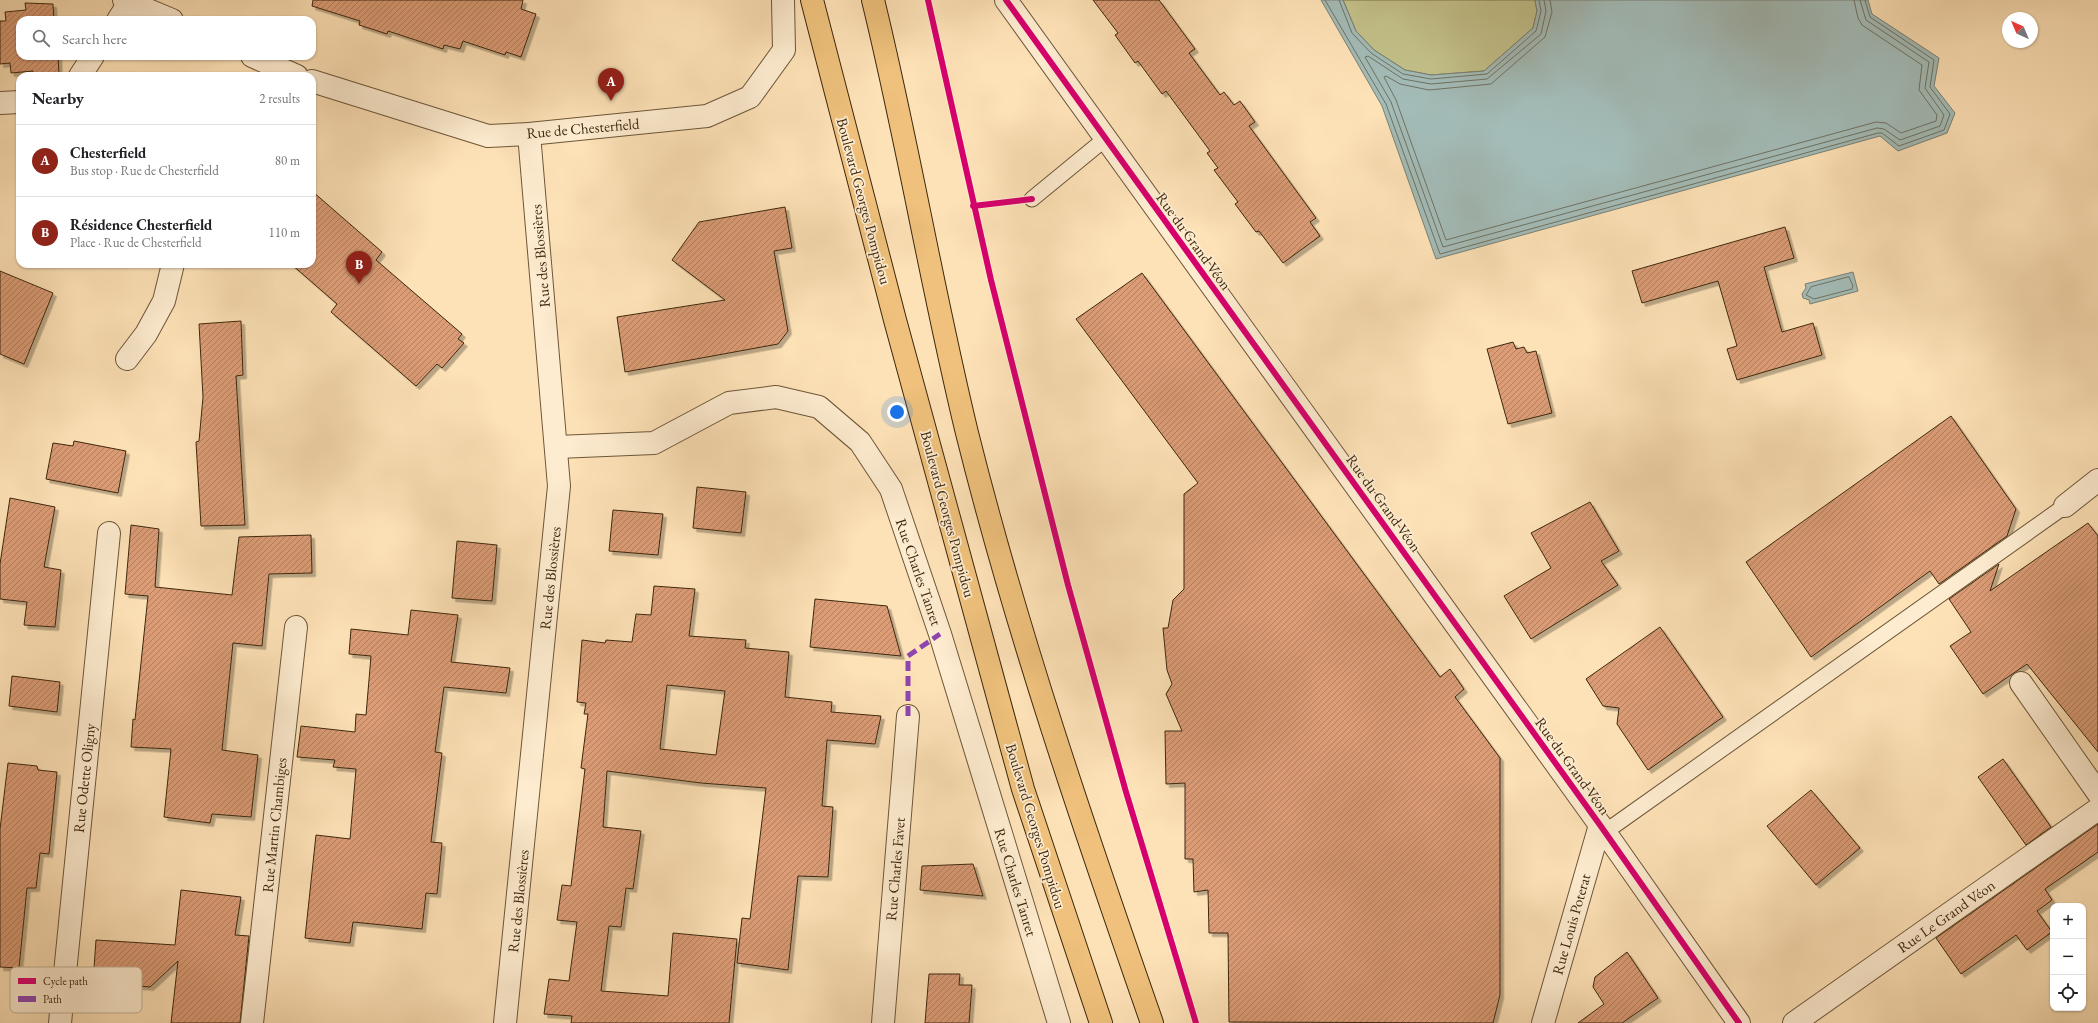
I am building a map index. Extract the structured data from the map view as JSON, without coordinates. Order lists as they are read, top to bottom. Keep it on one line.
{"streets":{"main road":["Boulevard Georges Pompidou"],"street":["Rue de Chesterfield","Rue du Grand Véon","Rue des Blossières","Rue Charles Tanret","Rue Odette Oligny","Rue Martin Chambiges","Rue Charles Favet","Rue Le Grand Véon","Rue Louis Poterat"]},"crossings":[["Rue de Chesterfield","Rue des Blossières"],["Rue du Grand Véon","Rue Louis Poterat"],["Rue des Blossières","Rue Charles Tanret"]],"legend":["Cycle path","Path"],"north":"top left","page":{"search":"Search here","pins":["A","B"],"heading":["Nearby","2 results"],"list":[{"mark":"A","name":"Chesterfield","note":"Bus stop · Rue de Chesterfield","value":"80 m"},{"mark":"B","name":"Résidence Chesterfield","note":"Place · Rue de Chesterfield","value":"110 m"}],"map_buttons":["+","−"]}}
